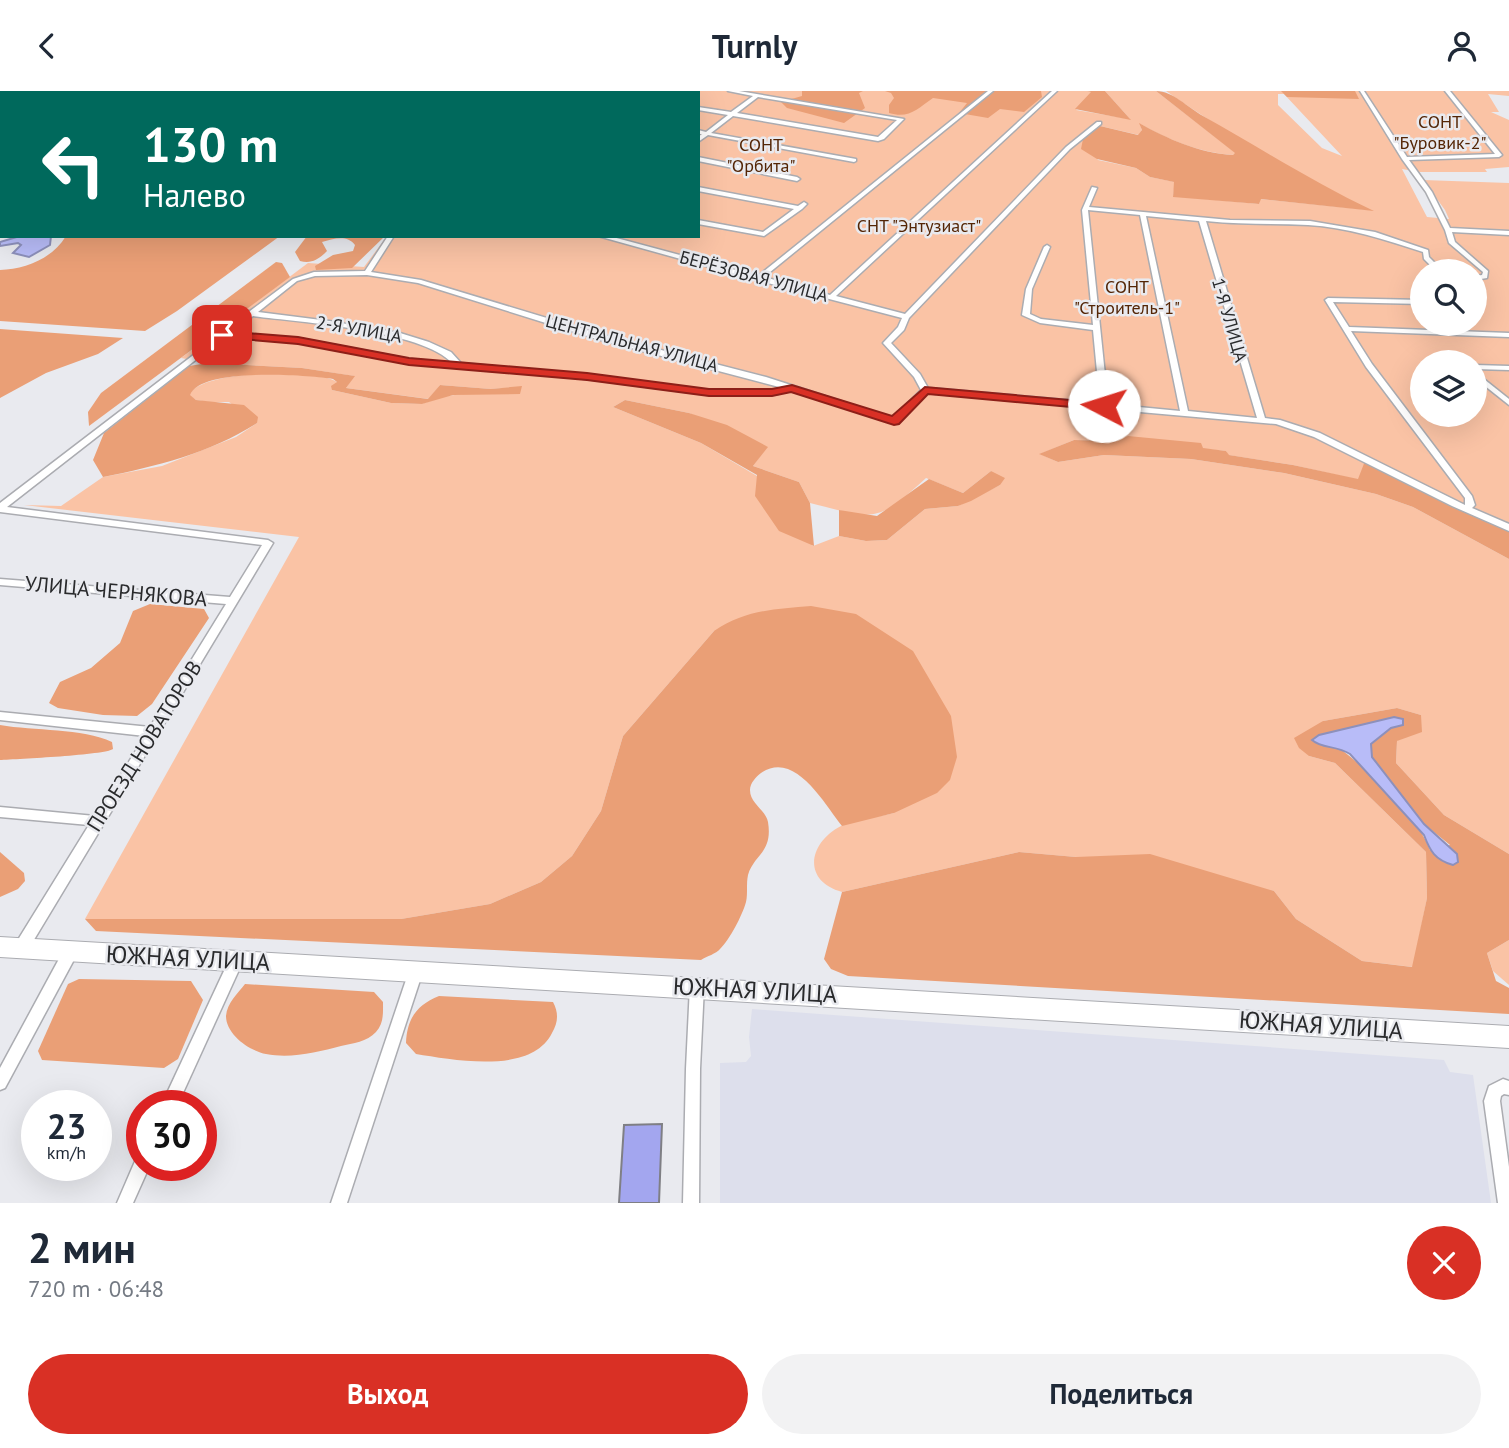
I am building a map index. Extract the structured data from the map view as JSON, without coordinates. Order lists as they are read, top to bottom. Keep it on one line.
{"streets":{"main road":["ЮЖНАЯ УЛИЦА"],"street":["БЕРЁЗОВАЯ УЛИЦА","1-Я УЛИЦА","2-Я УЛИЦА","ЦЕНТРАЛЬНАЯ УЛИЦА","УЛИЦА ЧЕРНЯКОВА","ПРОЕЗД НОВАТОРОВ"]},"crossings":[["2-Я УЛИЦА","ЦЕНТРАЛЬНАЯ УЛИЦА"],["ЦЕНТРАЛЬНАЯ УЛИЦА","ПРОЕЗД НОВАТОРОВ"],["УЛИЦА ЧЕРНЯКОВА","ПРОЕЗД НОВАТОРОВ"],["ПРОЕЗД НОВАТОРОВ","ЮЖНАЯ УЛИЦА"]],"parks":["СОНТ \"Буровик-2\"","СОНТ \"Орбита\"","СНТ \"Энтузиаст\"","СОНТ \"Строитель-1\""],"page":{"header":"Turnly","turn":["130 m","Налево"],"speed":"23 km/h","limit":"30","heading":["2 мин","720 m · 06:48"],"buttons":["Выход","Поделиться"]}}
